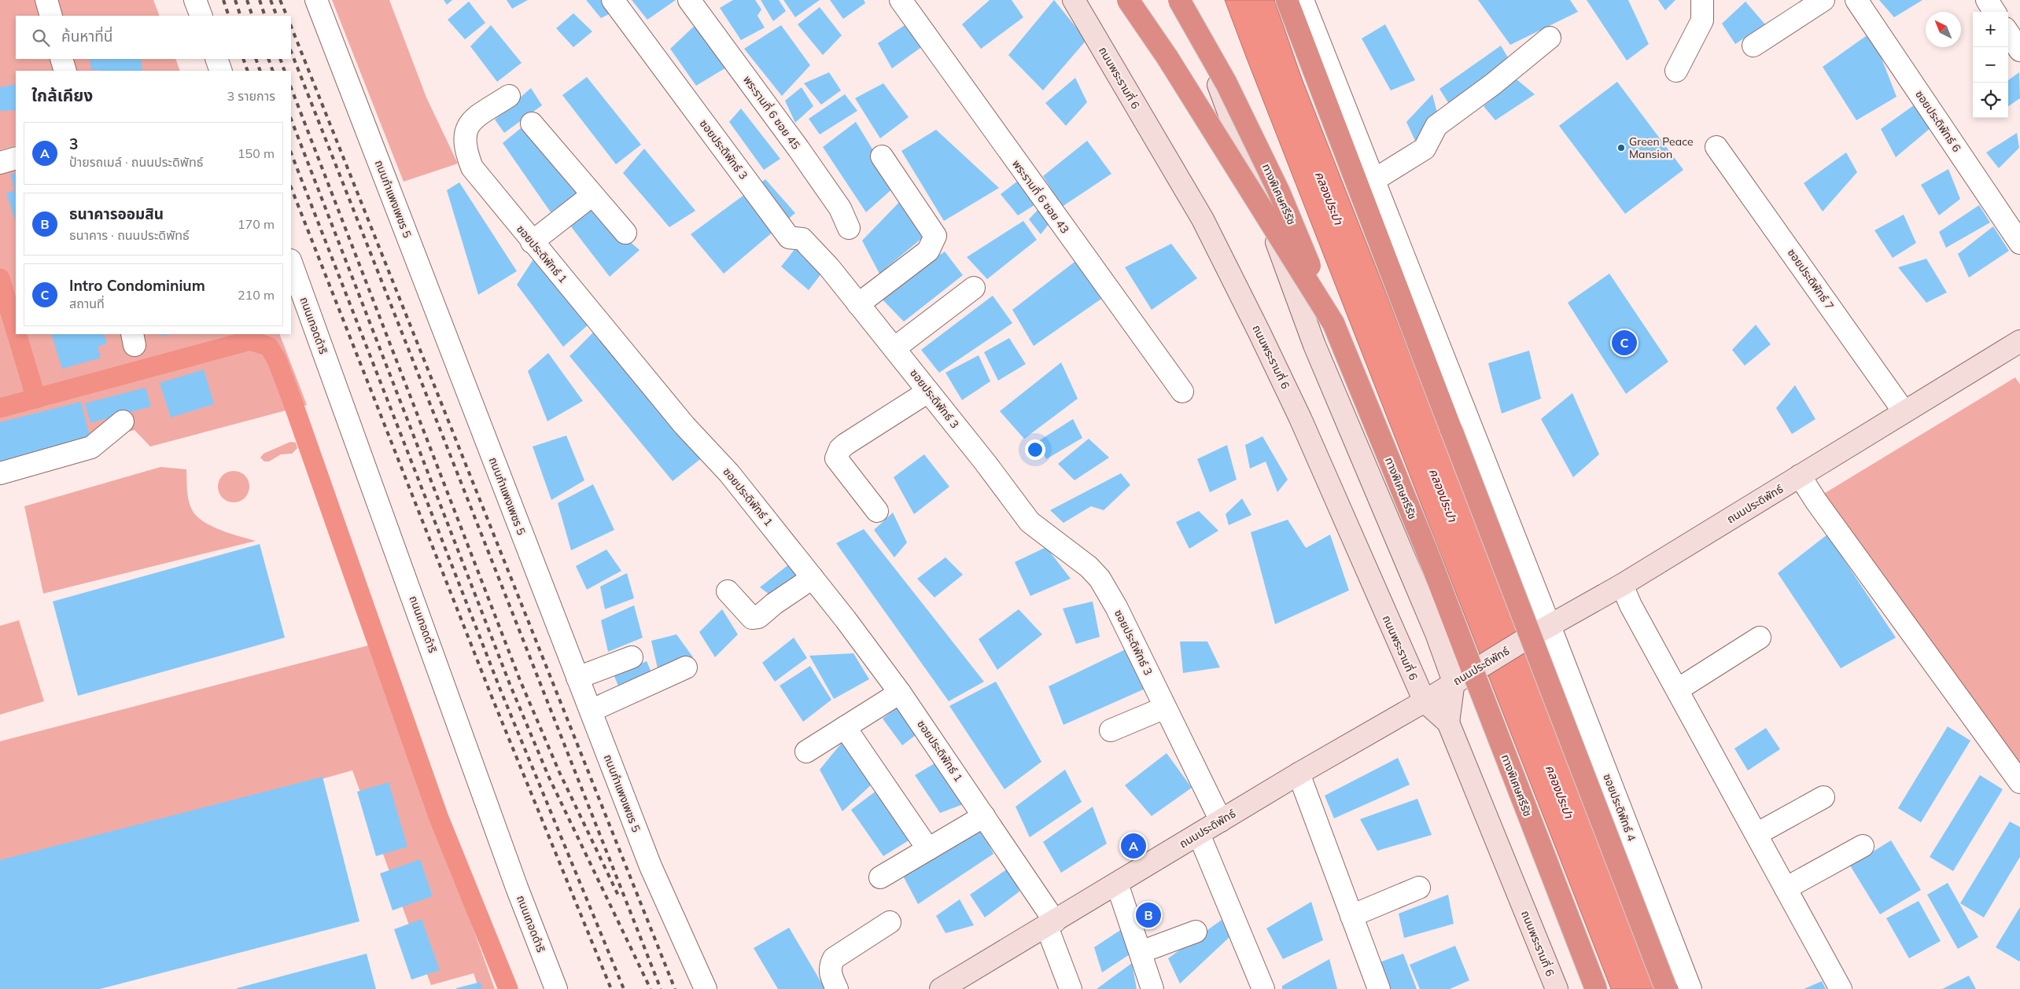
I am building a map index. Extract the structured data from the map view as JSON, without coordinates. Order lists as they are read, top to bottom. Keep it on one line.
{"streets":{"highway":["ทางพิเศษศรีรัช"],"main road":["ถนนพระรามที่ 6","ถนนประดิพัทธ์"],"street":["พระรามที่ 6 ซอย 45","ซอยประดิพัทธ์ 6","ซอยประดิพัทธ์ 3","พระรามที่ 6 ซอย 43","ถนนกำแพงเพชร 5","ซอยประดิพัทธ์ 1","ซอยประดิพัทธ์ 7","ถนนเทอดดำริ","ซอยประดิพัทธ์ 4"]},"crossings":[["ถนนพระรามที่ 6","ถนนประดิพัทธ์"],["ซอยประดิพัทธ์ 3","ถนนประดิพัทธ์"],["ซอยประดิพัทธ์ 1","ถนนประดิพัทธ์"],["ซอยประดิพัทธ์ 7","ถนนประดิพัทธ์"],["ถนนประดิพัทธ์","ซอยประดิพัทธ์ 4"]],"water":["คลองประปา"],"places":["Green Peace Mansion"],"north":"top left","page":{"map_buttons":["+","−"],"search":"ค้นหาที่นี่","heading":["ใกล้เคียง","3 รายการ"],"list":[{"mark":"A","name":"3","note":"ป้ายรถเมล์ · ถนนประดิพัทธ์","value":"150 m"},{"mark":"B","name":"ธนาคารออมสิน","note":"ธนาคาร · ถนนประดิพัทธ์","value":"170 m"},{"mark":"C","name":"Intro Condominium","note":"สถานที่","value":"210 m"}],"pins":["C","A","B"]}}
